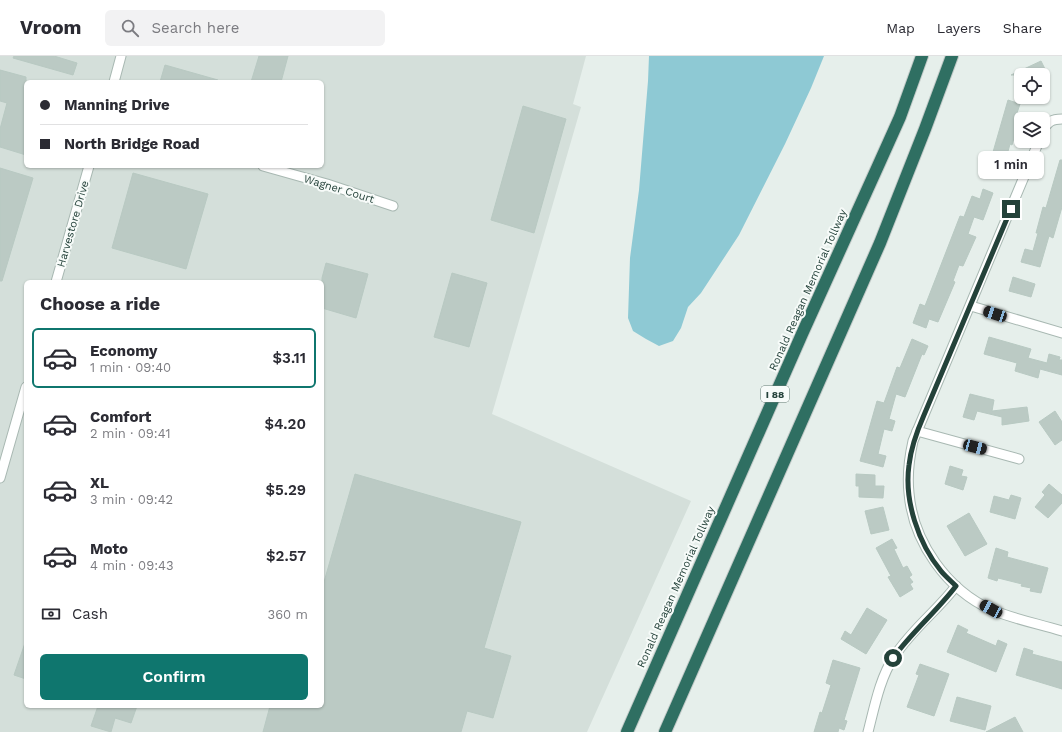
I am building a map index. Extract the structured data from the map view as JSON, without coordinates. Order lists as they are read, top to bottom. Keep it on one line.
{"streets":{"highway":["Ronald Reagan Memorial Tollway","I 88"],"street":["Wagner Court","Harvestore Drive"]},"page":{"header":"Vroom","search":"Search here","nav":["Map","Layers","Share"],"banner":["Manning Drive","North Bridge Road"],"bubble":"1 min","heading":"Choose a ride","list":[{"name":"Economy","note":"1 min · 09:40","value":"$3.11"},{"name":"Comfort","note":"2 min · 09:41","value":"$4.20"},{"name":"XL","note":"3 min · 09:42","value":"$5.29"},{"name":"Moto","note":"4 min · 09:43","value":"$2.57"}],"pay":["Cash","360 m"],"buttons":"Confirm"}}
